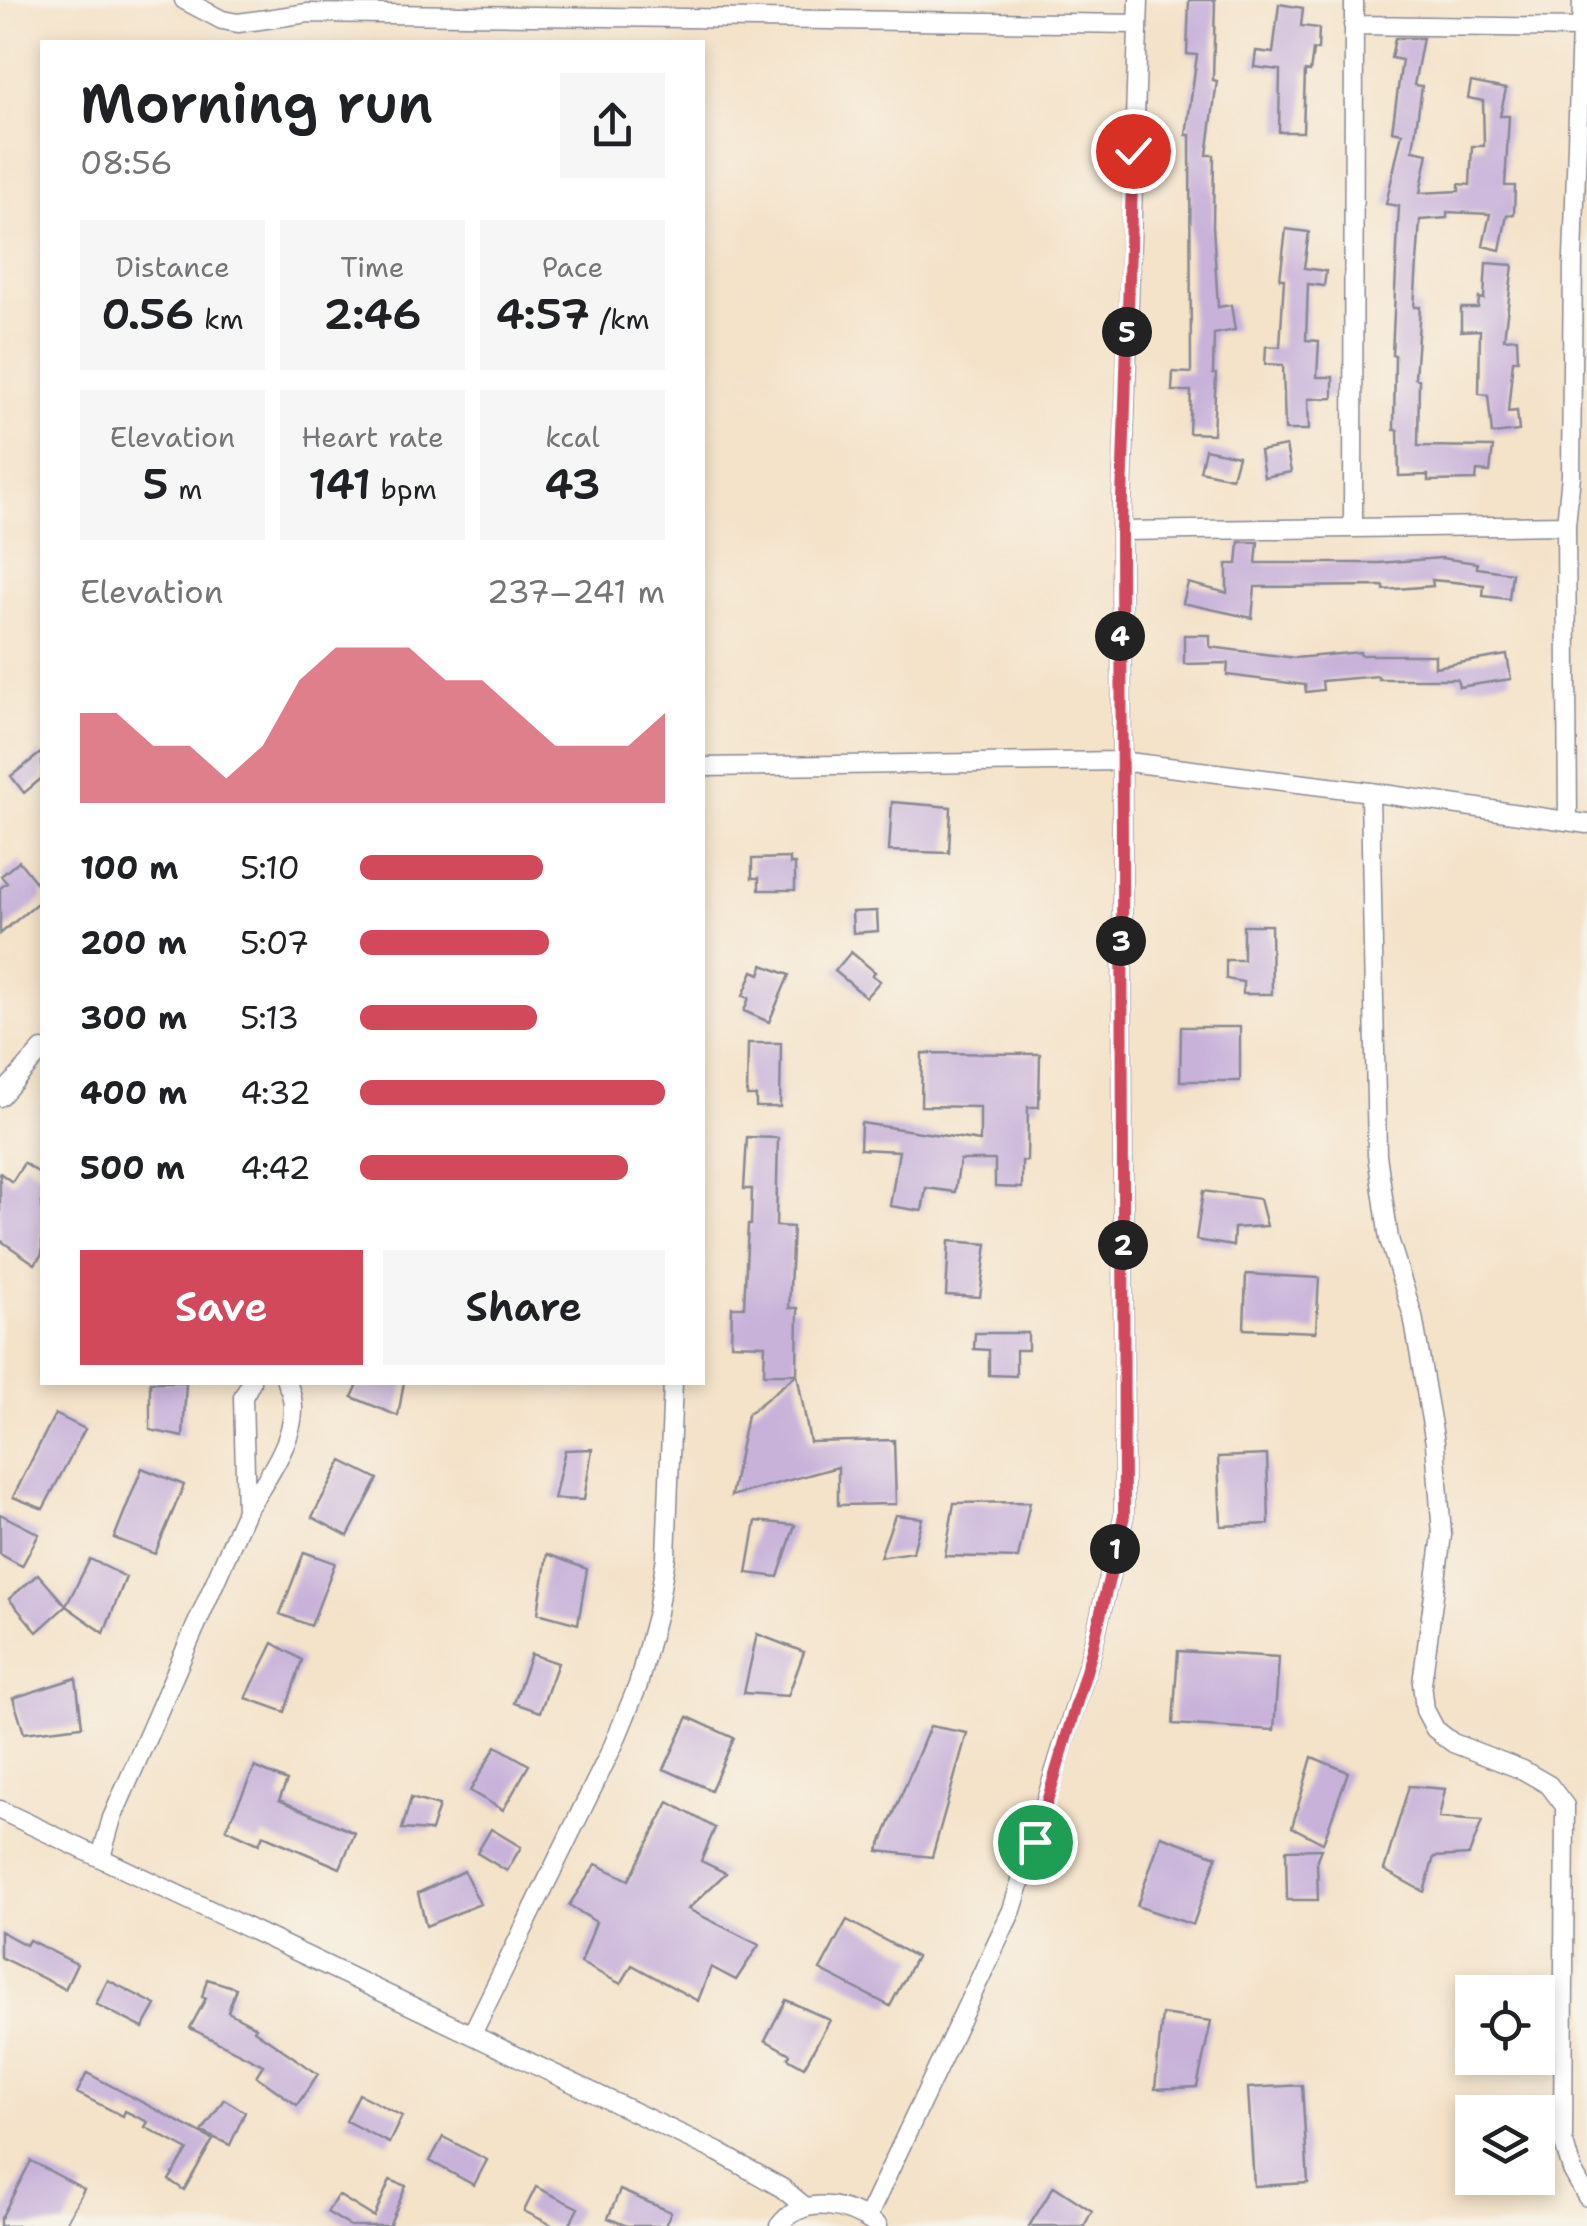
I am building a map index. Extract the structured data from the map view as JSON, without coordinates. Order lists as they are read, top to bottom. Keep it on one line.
{"page":{"heading":["Morning run","08:56"],"stats":[["Distance","0.56 km"],["Time","2:46"],["Pace","4:57 /km"],["Elevation","5 m"],["Heart rate","141 bpm"],["kcal","43"]],"pins":["5","4","3","2","1"],"chart":["Elevation","237–241 m"],"list":[{"name":"100 m","note":"5:10"},{"name":"200 m","note":"5:07"},{"name":"300 m","note":"5:13"},{"name":"400 m","note":"4:32"},{"name":"500 m","note":"4:42"}],"buttons":["Save","Share"]}}
